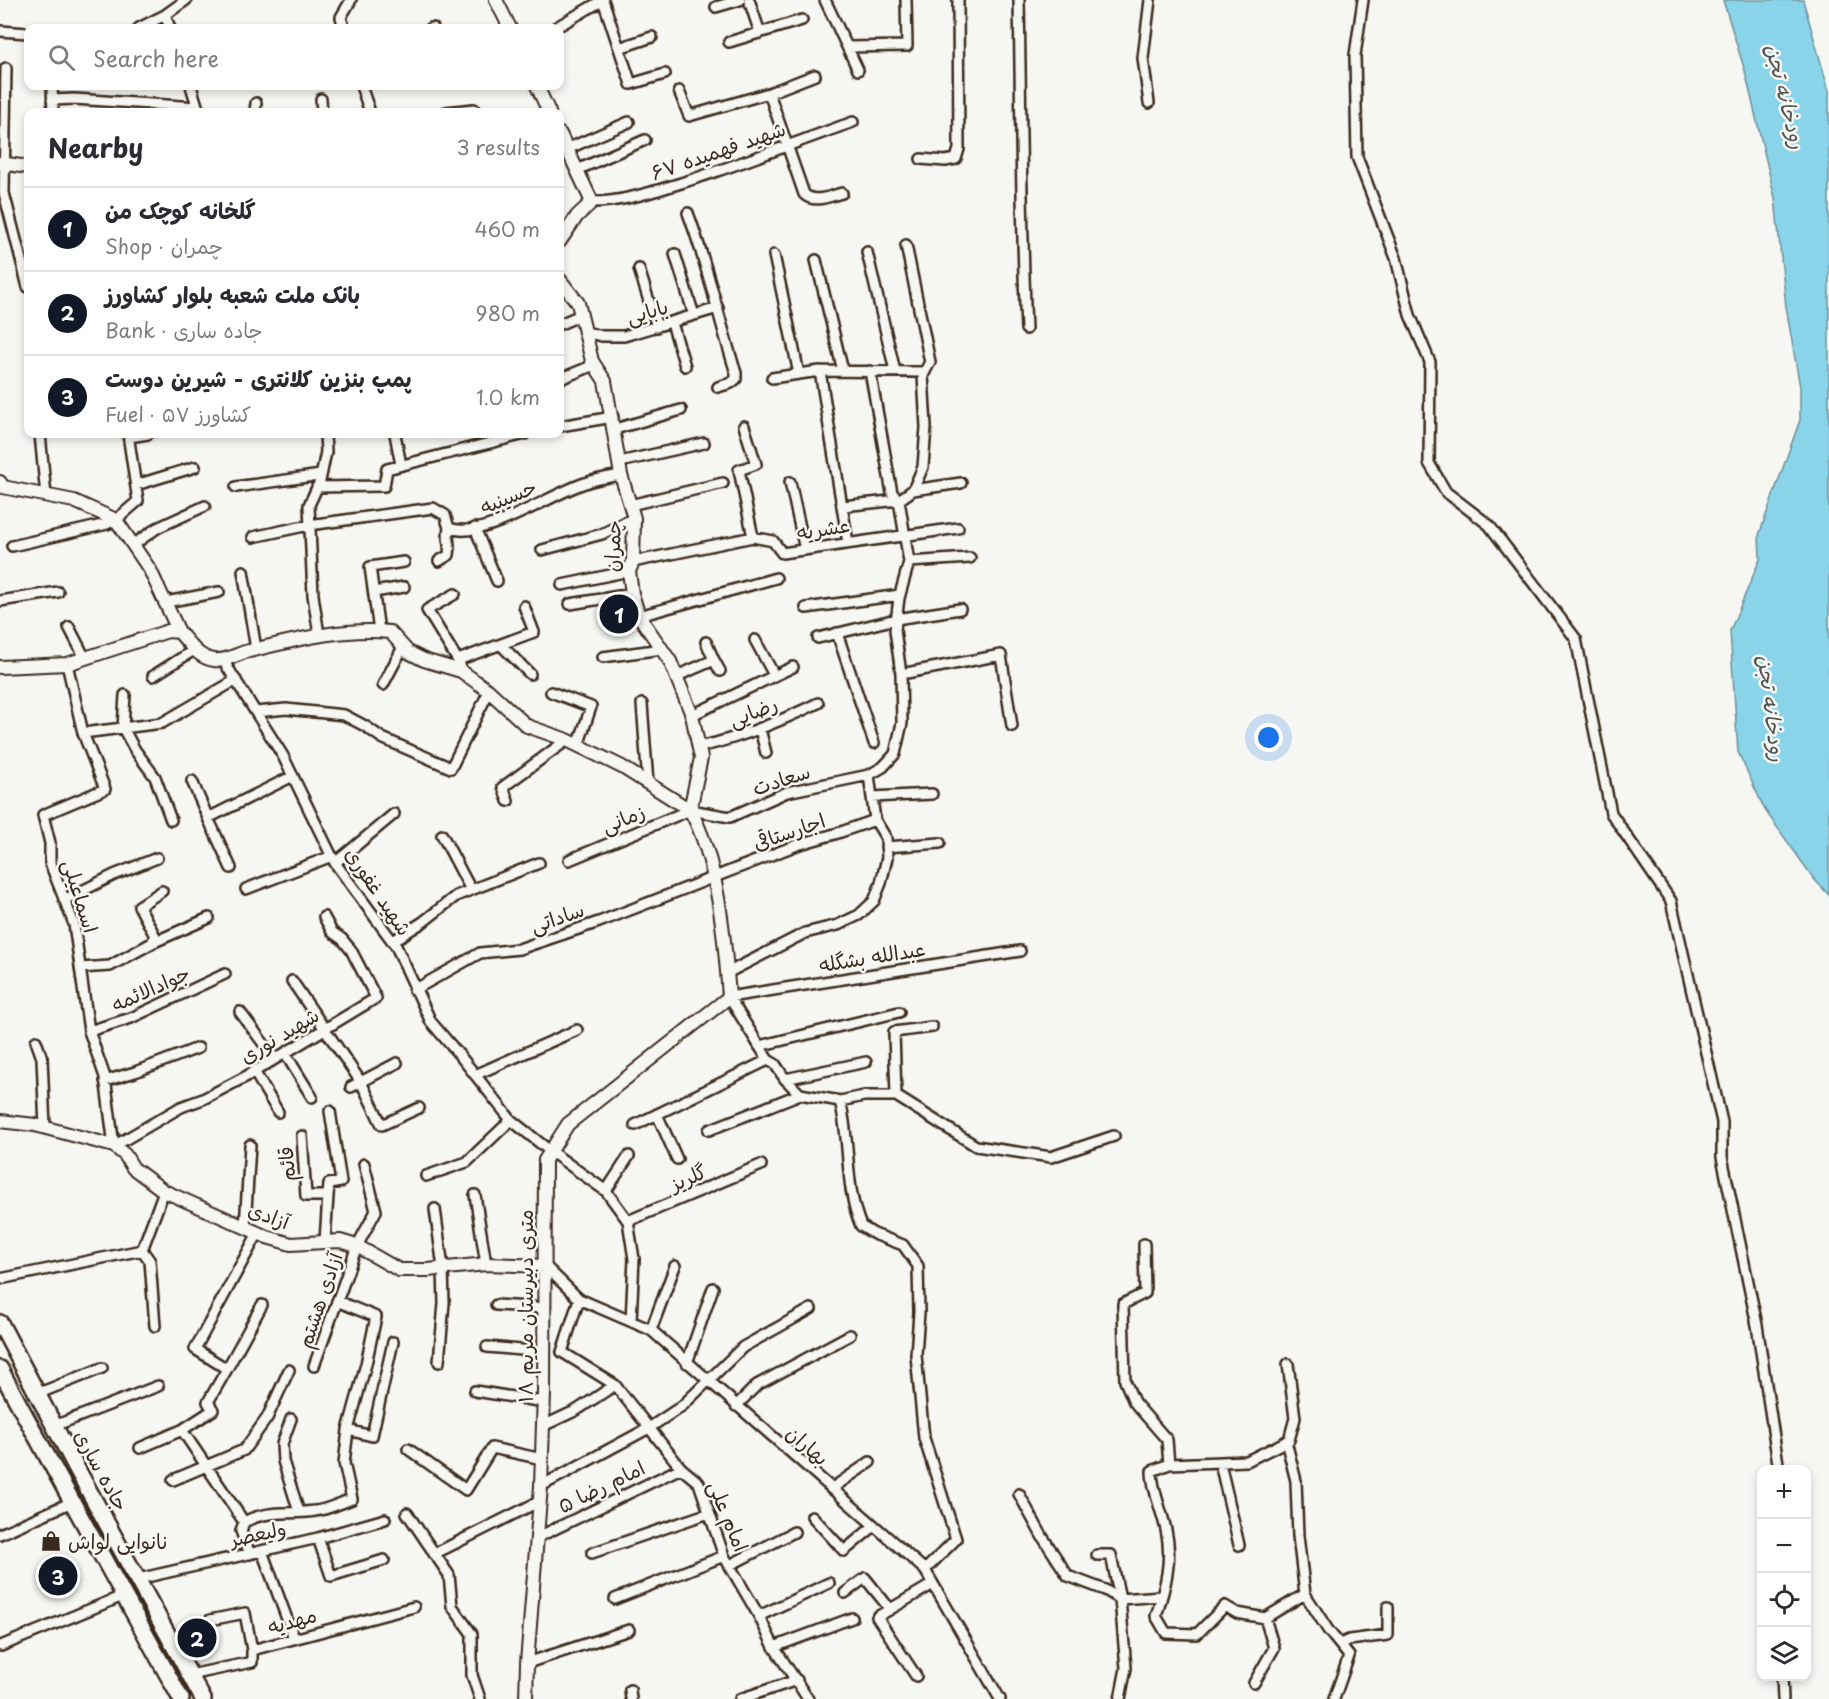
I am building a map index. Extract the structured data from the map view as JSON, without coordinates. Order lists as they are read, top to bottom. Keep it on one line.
{"streets":{"highway":["جاده ساری"],"street":["شهید فهمیده ۶۷","بابایی","حسینیه","عشریه","چمران","رضایی","سعادت","زمانی","اجارستاقی","شهید غفوری","اسماعیلی","ساداتی","عبدالله بشگله","جوادالائمه","شهید نوری","قائم","گلریز","آزادی","آزادی هشتم","۱۸ متری دبیرستان مریم","بهاران","امام رضا ۵","امام علی","ولیعصر","مهدیه"]},"crossings":[["بابایی","چمران"],["حسینیه","چمران"],["چمران","رضایی"],["چمران","سعادت"],["چمران","زمانی"],["سعادت","زمانی"],["اجارستاقی","ساداتی"],["شهید غفوری","ساداتی"],["شهید غفوری","۱۸ متری دبیرستان مریم"],["اسماعیلی","جوادالائمه"],["اسماعیلی","شهید نوری"],["اسماعیلی","آزادی"],["عبدالله بشگله","۱۸ متری دبیرستان مریم"],["شهید نوری","آزادی"],["آزادی","آزادی هشتم"],["آزادی","۱۸ متری دبیرستان مریم"],["آزادی","بهاران"],["۱۸ متری دبیرستان مریم","بهاران"],["۱۸ متری دبیرستان مریم","امام رضا ۵"],["بهاران","امام علی"],["جاده ساری","ولیعصر"],["جاده ساری","مهدیه"],["امام رضا ۵","امام علی"]],"water":["رودخانه تجن"],"places":{"shop":["نانوایی لواش"]},"page":{"search":"Search here","heading":["Nearby","3 results"],"list":[{"mark":"1","name":"گلخانه کوچک من","note":"Shop · چمران","value":"460 m"},{"mark":"2","name":"بانک ملت شعبه بلوار کشاورز","note":"Bank · جاده ساری","value":"980 m"},{"mark":"3","name":"پمپ بنزین کلانتری - شیرین دوست","note":"Fuel · کشاورز ۵۷","value":"1.0 km"}],"pins":["1","3","2"],"map_buttons":["+","−"]}}
